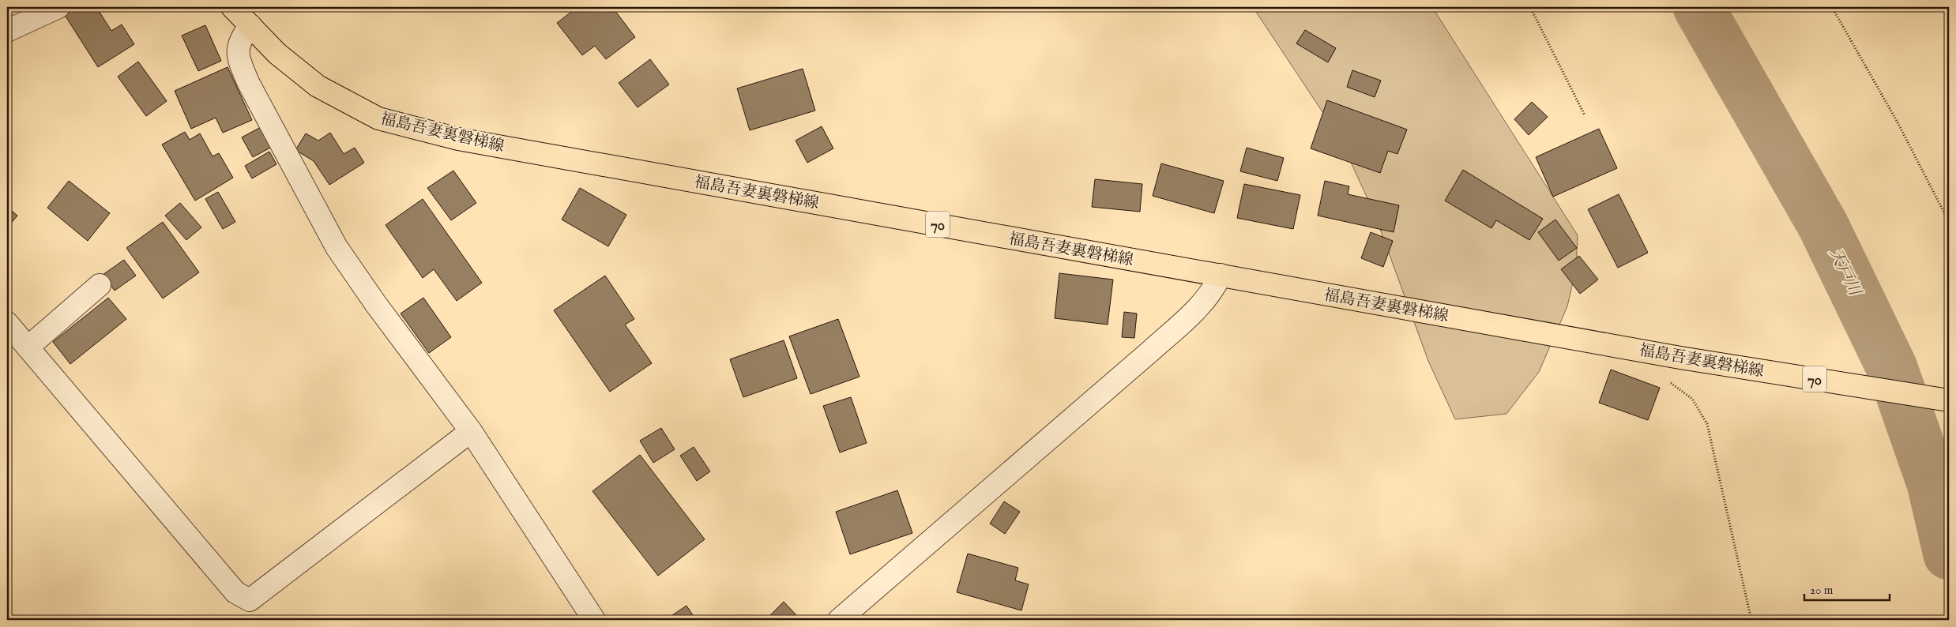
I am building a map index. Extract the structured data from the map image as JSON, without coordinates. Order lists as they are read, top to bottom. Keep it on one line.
{"streets":{"main road":["福島吾妻裏磐梯線","70"]},"water":["天戸川"],"scale_bar":"20 m"}
